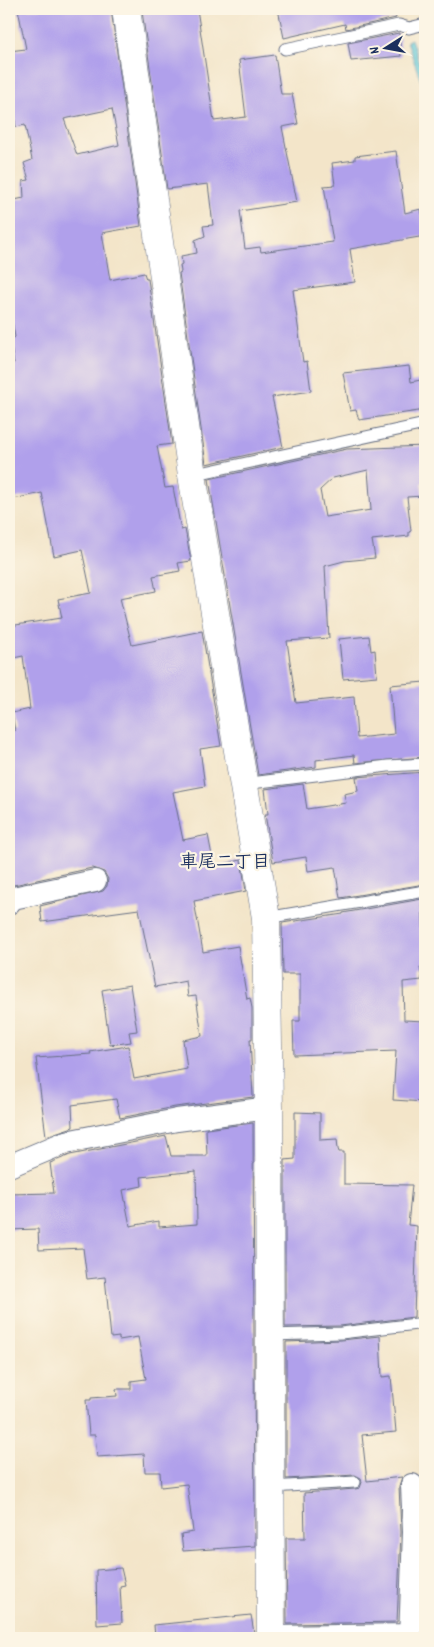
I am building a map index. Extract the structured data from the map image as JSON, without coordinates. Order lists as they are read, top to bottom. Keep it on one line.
{"districts":["車尾二丁目"],"north":"left"}
